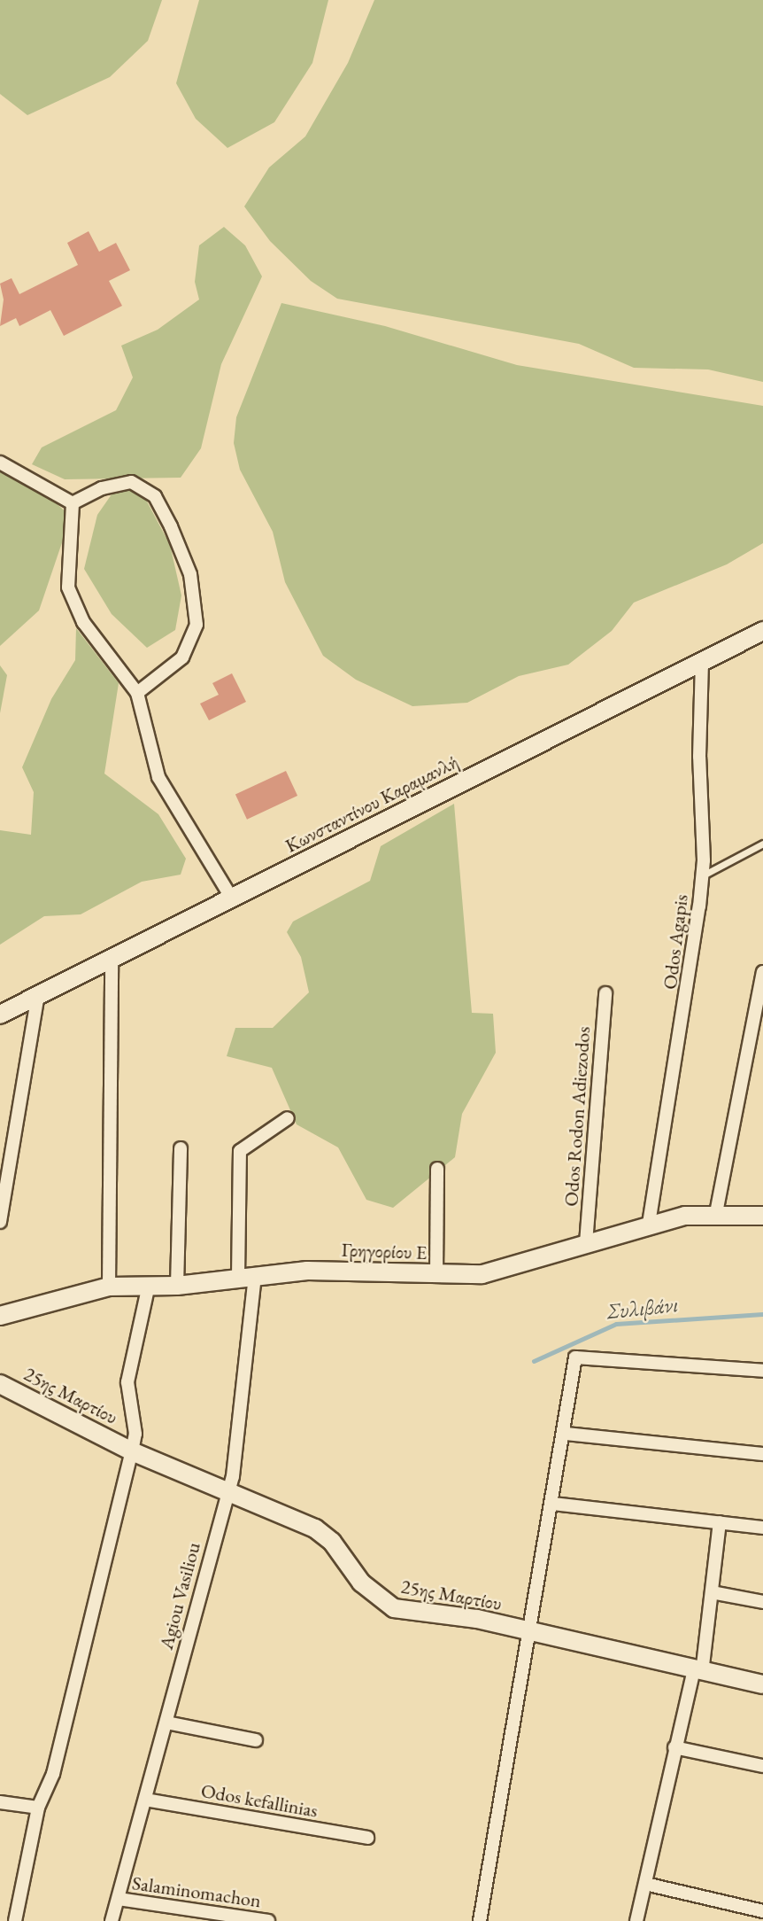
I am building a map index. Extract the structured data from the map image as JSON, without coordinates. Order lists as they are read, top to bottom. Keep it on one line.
{"streets":{"street":["Κωνσταντίνου Καραμανλή","Odos Agapis","Odos Rodon Adiezodos","Γρηγορίου Ε","25ης Μαρτίου","Agiou Vasiliou","Odos kefallinias","Salaminomachon"]},"crossings":[["Κωνσταντίνου Καραμανλή","Odos Agapis"],["Odos Agapis","Γρηγορίου Ε"],["Odos Rodon Adiezodos","Γρηγορίου Ε"],["Γρηγορίου Ε","Agiou Vasiliou"],["25ης Μαρτίου","Agiou Vasiliou"],["Agiou Vasiliou","Odos kefallinias"],["Agiou Vasiliou","Salaminomachon"]],"water":["Συλιβάνι"]}
